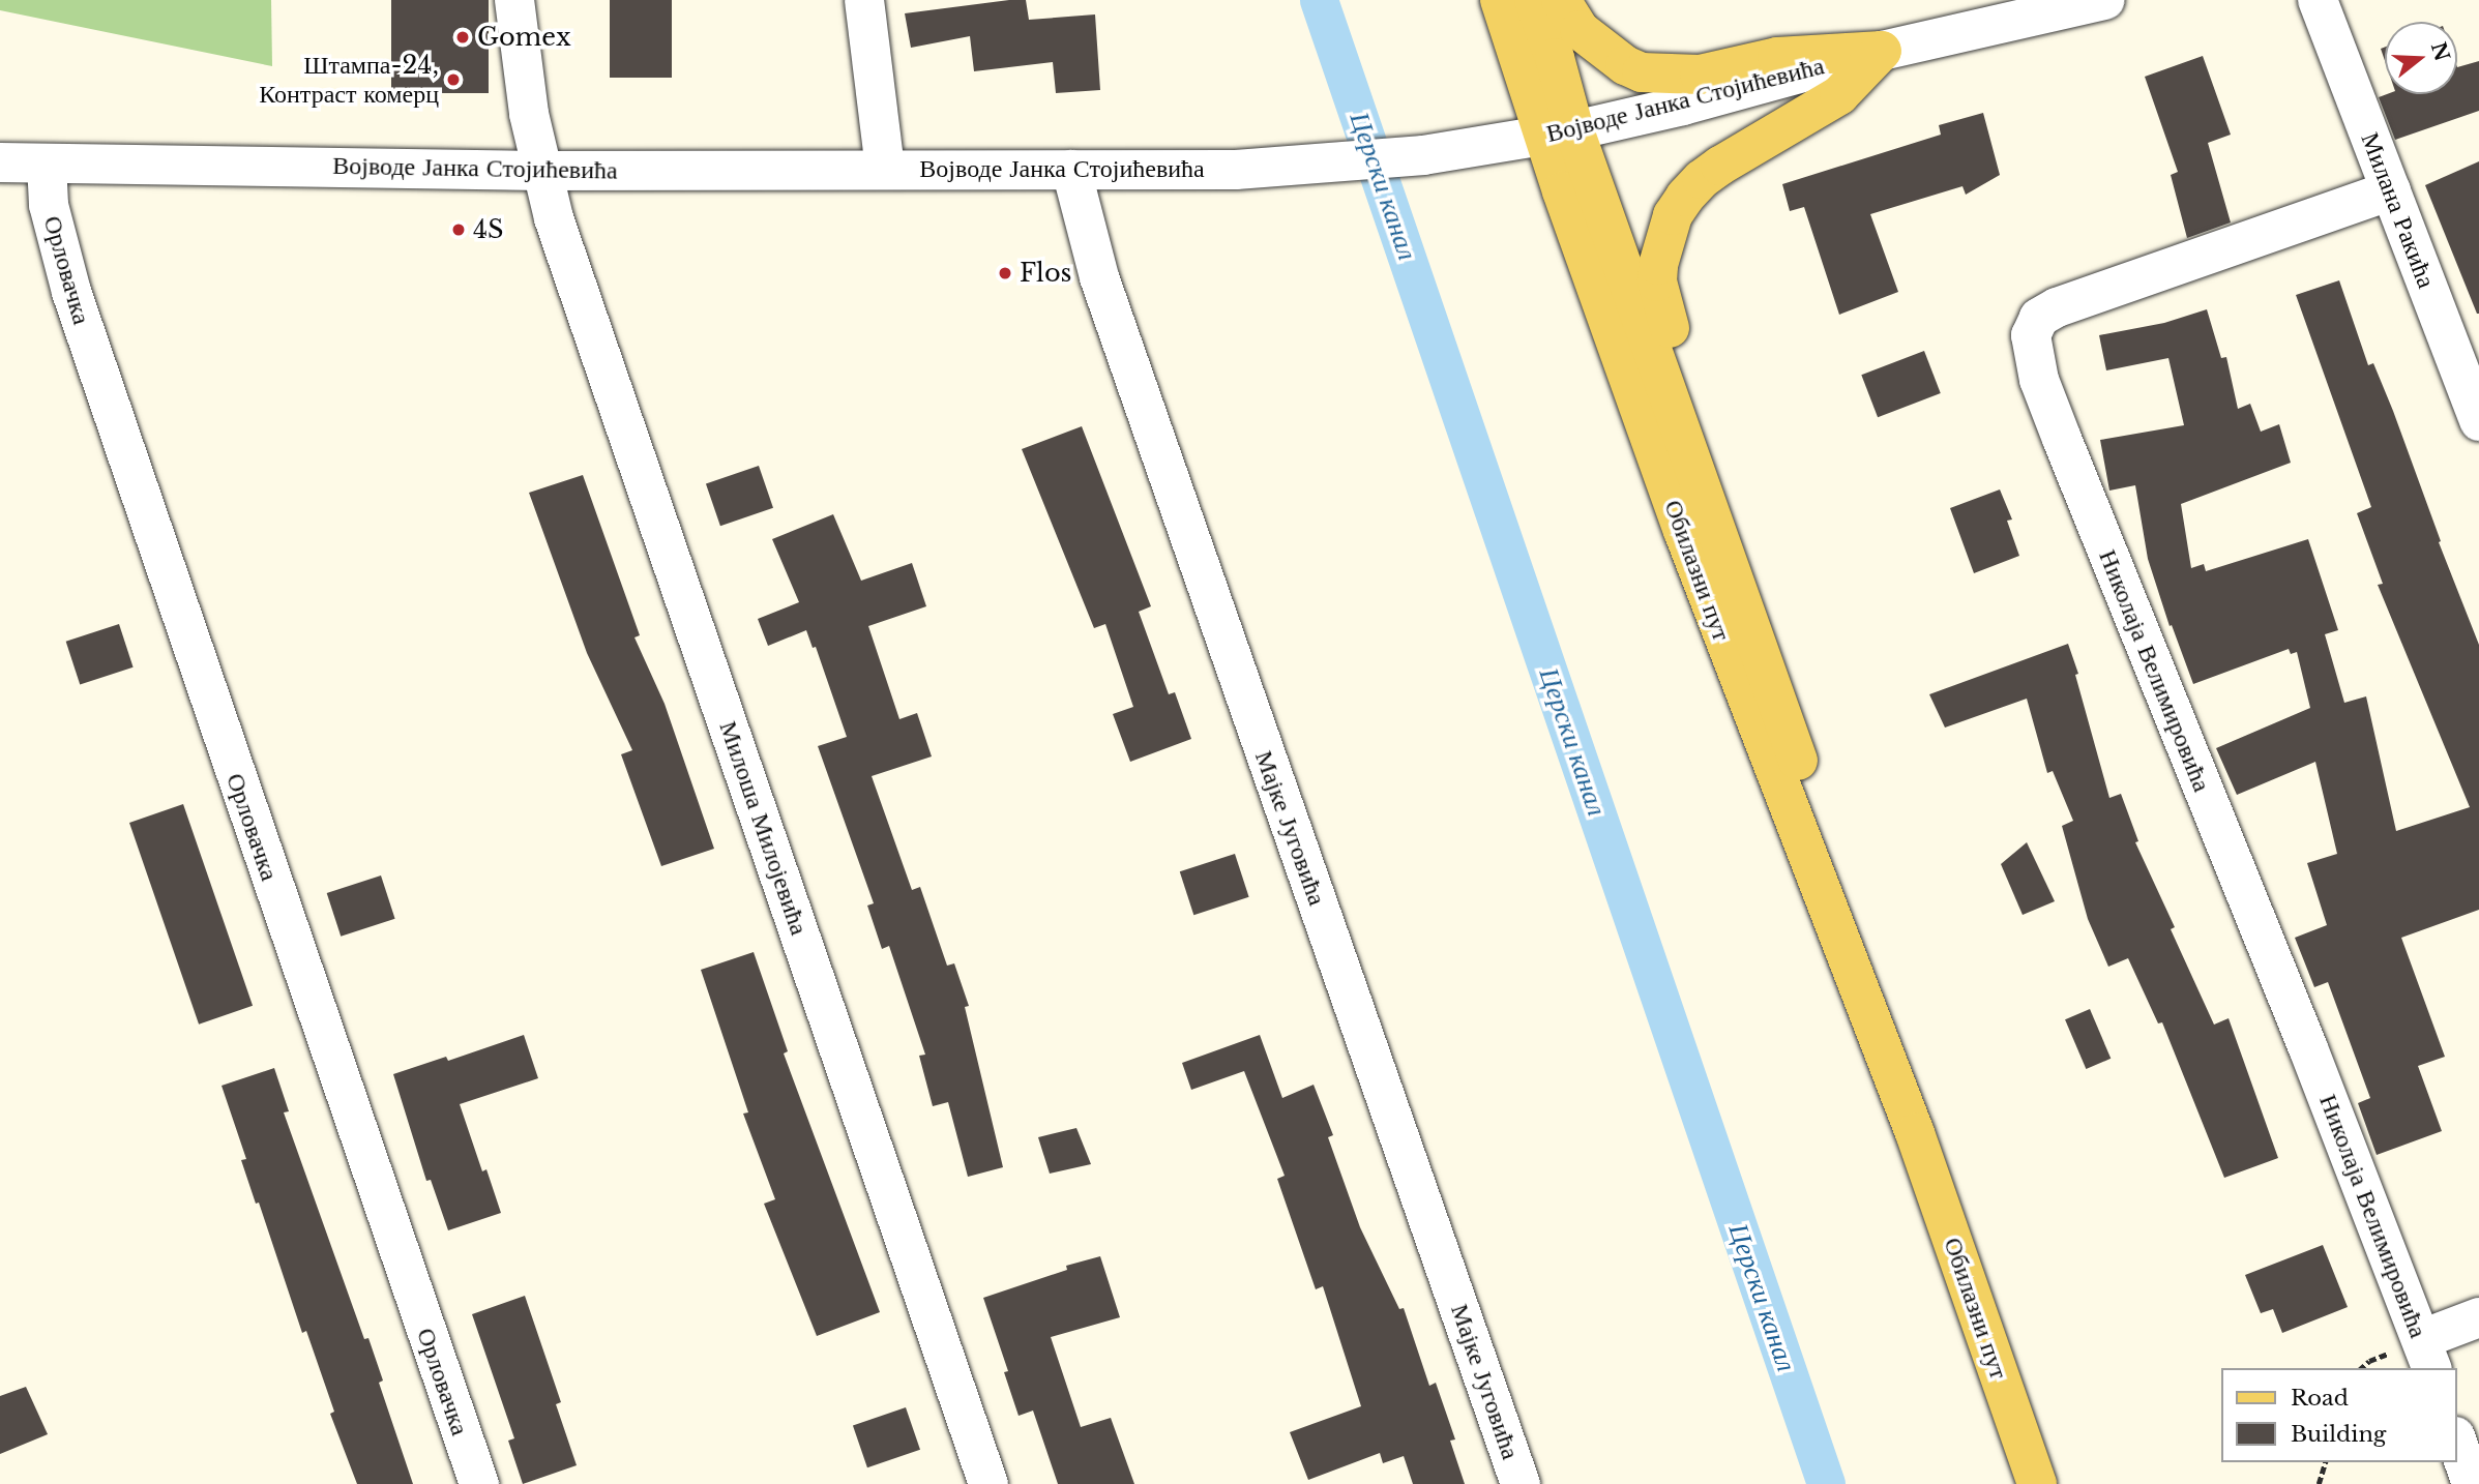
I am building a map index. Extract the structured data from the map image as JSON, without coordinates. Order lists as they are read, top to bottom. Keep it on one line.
{"streets":{"main road":["Обилазни пут"],"street":["Војводе Јанка Стојићевића","Милана Ракића","Орловачка","Николаја Велимировића","Милоша Милојевића","Мајке Југовића"]},"crossings":[["Војводе Јанка Стојићевића","Орловачка"],["Војводе Јанка Стојићевића","Обилазни пут"],["Војводе Јанка Стојићевића","Милоша Милојевића"],["Војводе Јанка Стојићевића","Мајке Југовића"],["Милана Ракића","Николаја Велимировића"]],"water":["Церски канал"],"places":["Gomex","Штампа-24, Контраст комерц","4S","Flos"],"legend":["Road","Building"],"north":"right"}
